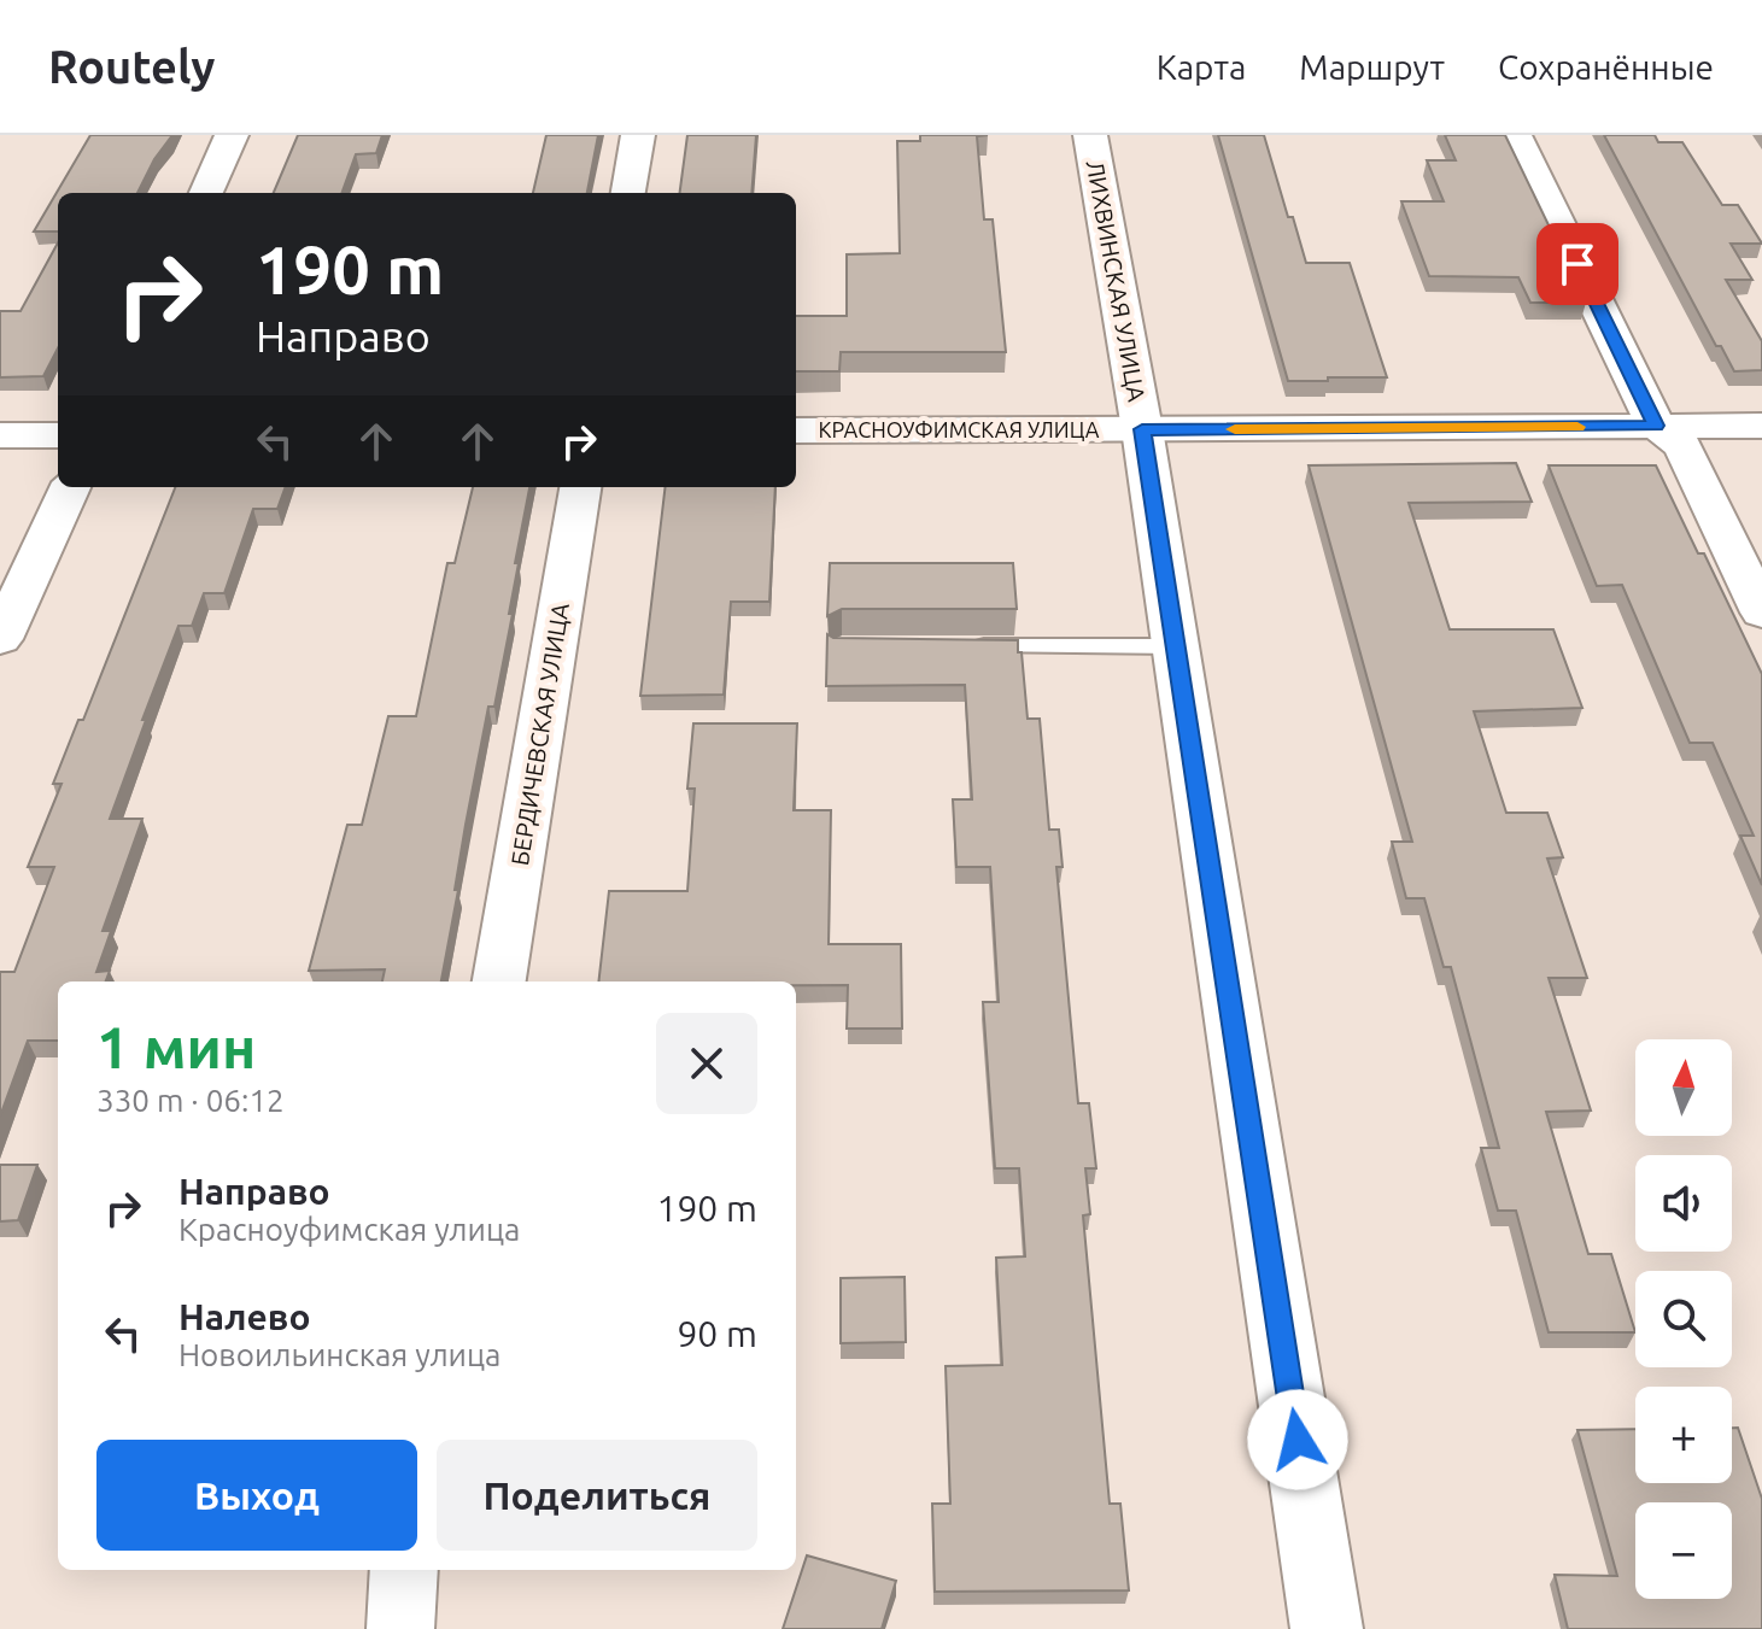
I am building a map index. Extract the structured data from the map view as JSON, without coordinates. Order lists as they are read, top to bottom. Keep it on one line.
{"streets":{"main road":["ЛИХВИНСКАЯ УЛИЦА"],"street":["КРАСНОУФИМСКАЯ УЛИЦА","БЕРДИЧЕВСКАЯ УЛИЦА"]},"crossings":[["ЛИХВИНСКАЯ УЛИЦА","КРАСНОУФИМСКАЯ УЛИЦА"]],"north":"top","page":{"header":"Routely","nav":["Карта","Маршрут","Сохранённые"],"turn":["190 m","Направо"],"heading":["1 мин","330 m · 06:12"],"map_buttons":["+","−"],"list":[{"name":"Направо","note":"Красноуфимская улица","value":"190 m"},{"name":"Налево","note":"Новоильинская улица","value":"90 m"}],"buttons":["Выход","Поделиться"]}}
